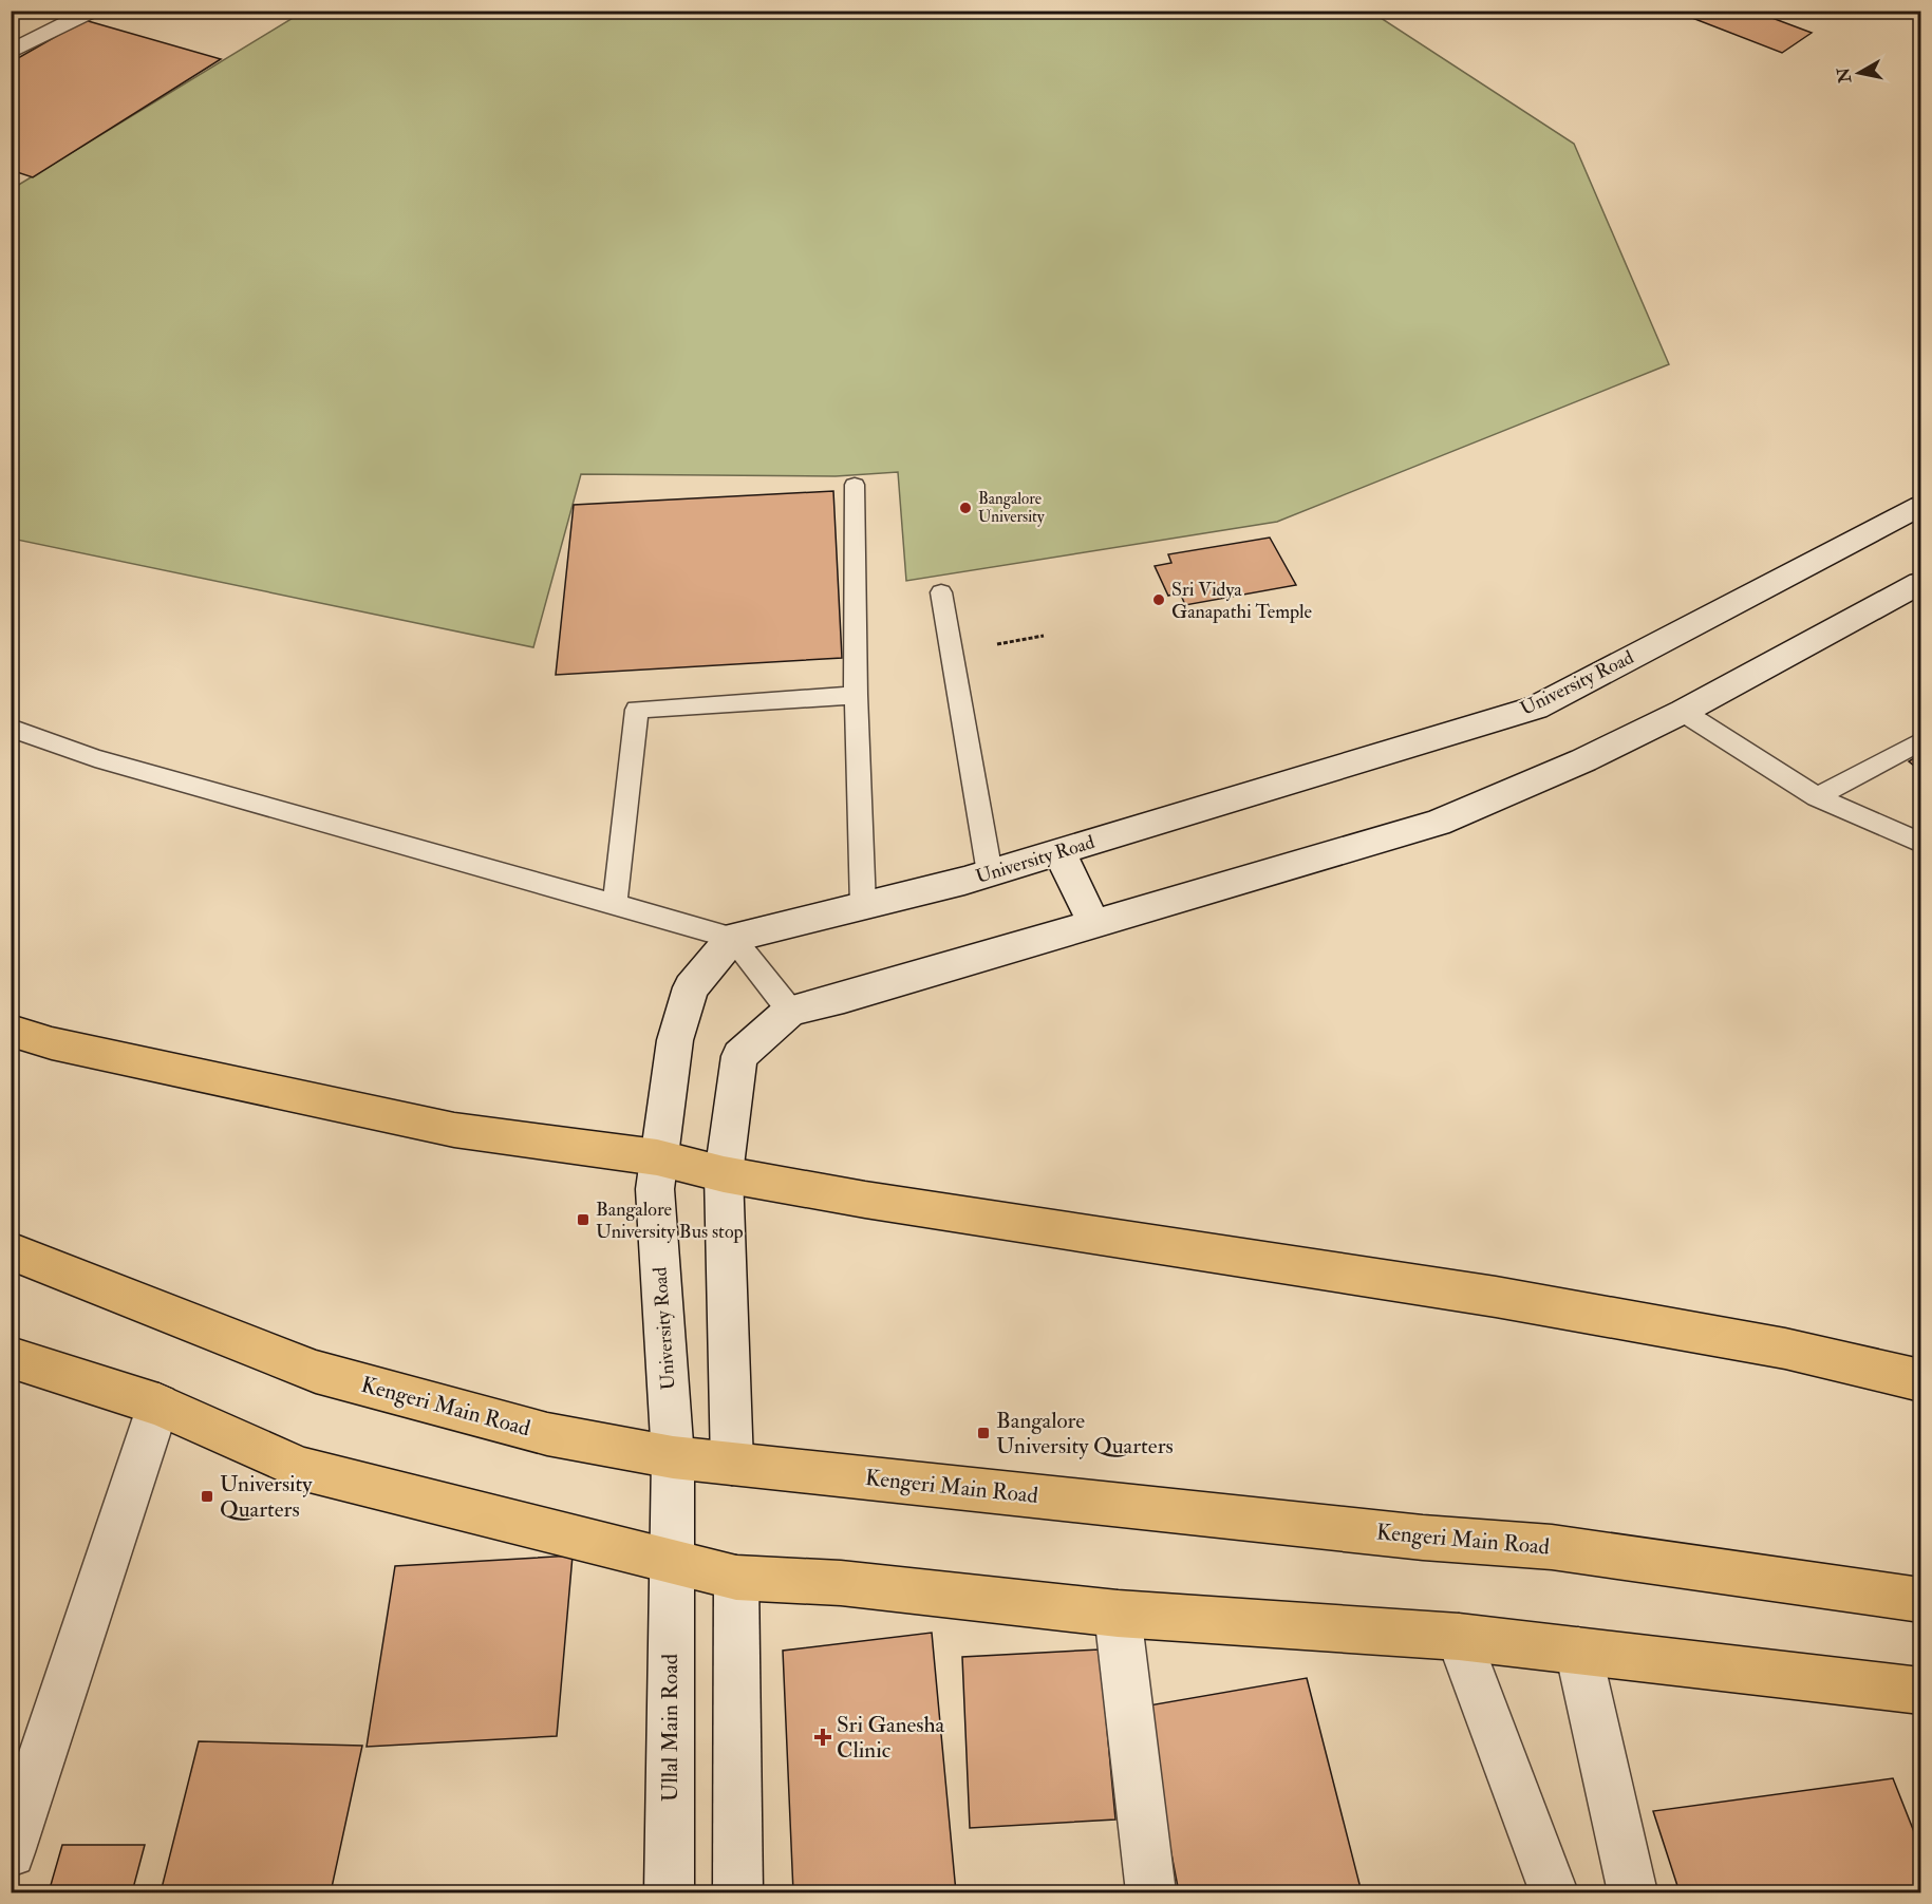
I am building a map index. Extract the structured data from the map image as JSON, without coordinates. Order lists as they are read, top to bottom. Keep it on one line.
{"streets":{"main road":["University Road","Kengeri Main Road","Ullal Main Road"]},"crossings":[["University Road","Kengeri Main Road"],["University Road","Ullal Main Road"]],"places":{"other":["Bangalore University","Sri Vidya Ganapathi Temple"],"transit":["Bangalore University Bus stop","Bangalore University Quarters","University Quarters"],"health":["Sri Ganesha Clinic"]},"north":"left"}
